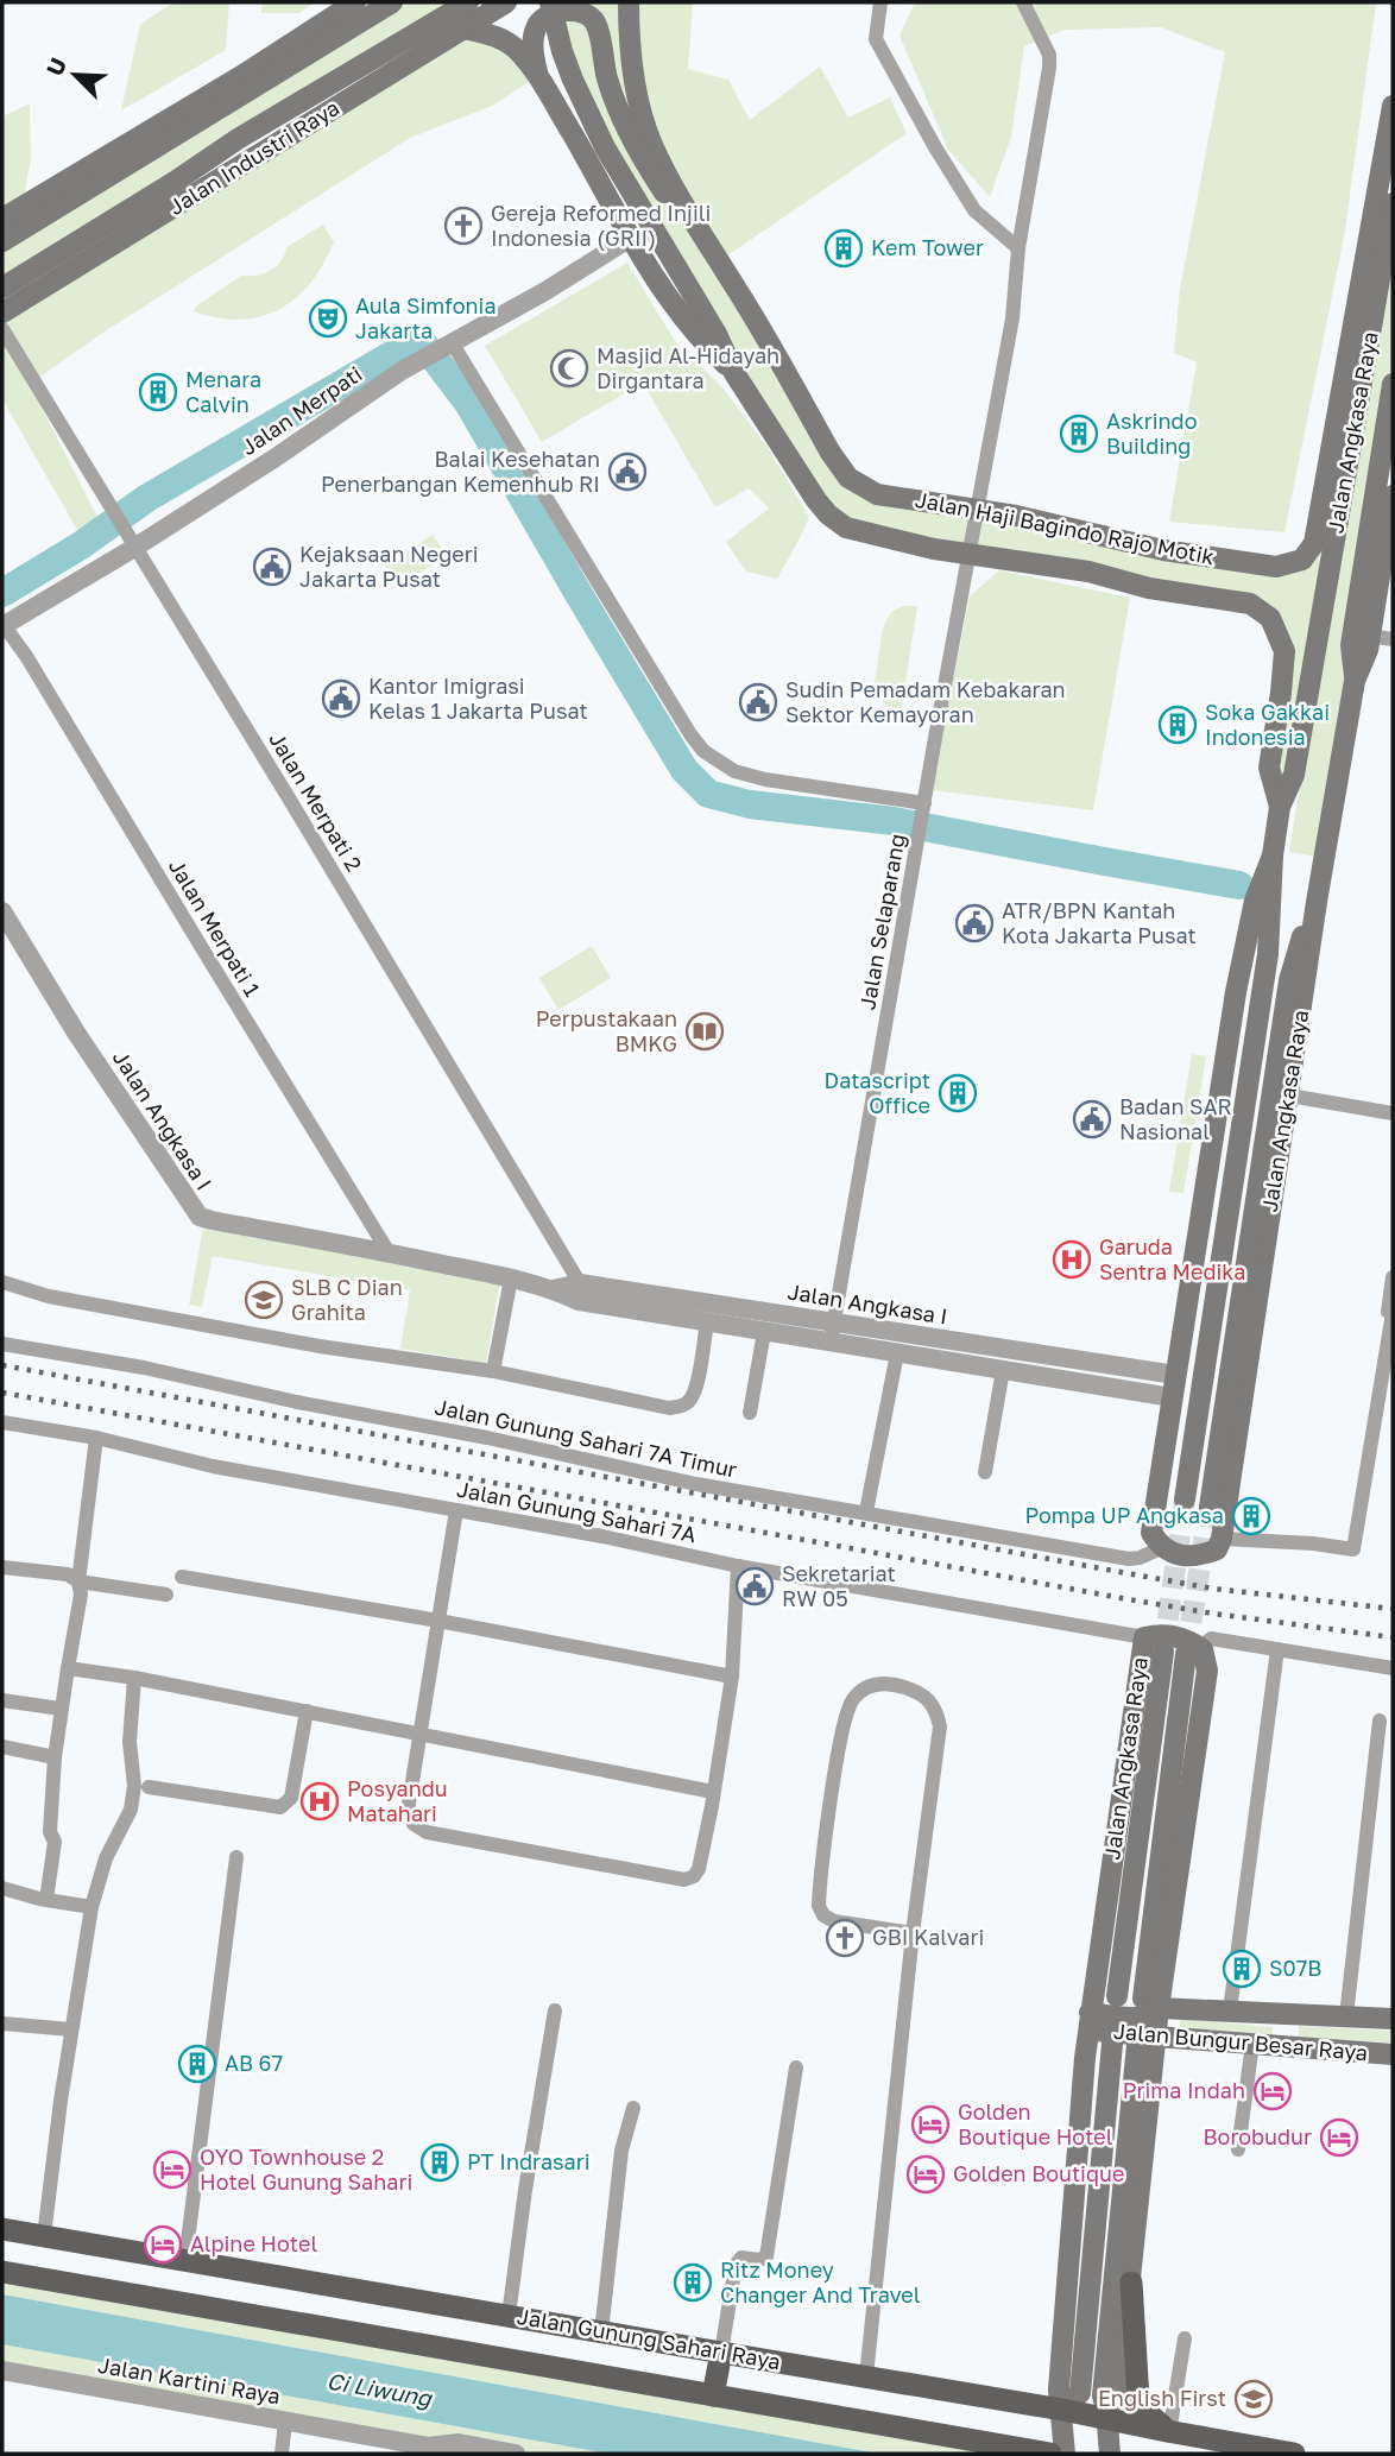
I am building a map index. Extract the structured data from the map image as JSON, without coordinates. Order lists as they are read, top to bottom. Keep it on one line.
{"streets":{"main road":["Jalan Industri Raya","Jalan Angkasa Raya","Jalan Haji Bagindo Rajo Motik","Jalan Bungur Besar Raya","Jalan Gunung Sahari Raya"],"street":["Jalan Merpati","Jalan Merpati 2","Jalan Selaparang","Jalan Merpati 1","Jalan Angkasa I","Jalan Gunung Sahari 7A Timur","Jalan Gunung Sahari 7A","Jalan Kartini Raya"]},"crossings":[["Jalan Merpati","Jalan Merpati 2"],["Jalan Merpati","Jalan Merpati 1"],["Jalan Angkasa Raya","Jalan Haji Bagindo Rajo Motik"],["Jalan Angkasa Raya","Jalan Angkasa I"],["Jalan Angkasa Raya","Jalan Gunung Sahari 7A Timur"],["Jalan Angkasa Raya","Jalan Gunung Sahari 7A"],["Jalan Angkasa Raya","Jalan Bungur Besar Raya"],["Jalan Angkasa Raya","Jalan Gunung Sahari Raya"],["Jalan Haji Bagindo Rajo Motik","Jalan Selaparang"],["Jalan Merpati 2","Jalan Angkasa I"],["Jalan Selaparang","Jalan Angkasa I"],["Jalan Merpati 1","Jalan Angkasa I"]],"water":["Ci Liwung"],"places":{"church":["Gereja Reformed Injili Indonesia (GRII)","GBI Kalvari"],"building":["Kem Tower","Menara Calvin","Askrindo Building","Soka Gakkai Indonesia","Datascript Office","Pompa UP Angkasa","S07B","AB 67","PT Indrasari","Ritz Money Changer And Travel"],"theatre":["Aula Simfonia Jakarta"],"mosque":["Masjid Al-Hidayah Dirgantara"],"public building":["Balai Kesehatan Penerbangan Kemenhub RI","Kejaksaan Negeri Jakarta Pusat","Kantor Imigrasi Kelas 1 Jakarta Pusat","Sudin Pemadam Kebakaran Sektor Kemayoran","ATR/BPN Kantah Kota Jakarta Pusat","Badan SAR Nasional","Sekretariat RW 05"],"library":["Perpustakaan BMKG"],"hospital":["Garuda Sentra Medika","Posyandu Matahari"],"school or university":["SLB C Dian Grahita","English First"],"hotel":["Prima Indah","Golden Boutique Hotel","Borobudur","OYO Townhouse 2 Hotel Gunung Sahari","Golden Boutique","Alpine Hotel"]},"north":"top left"}
